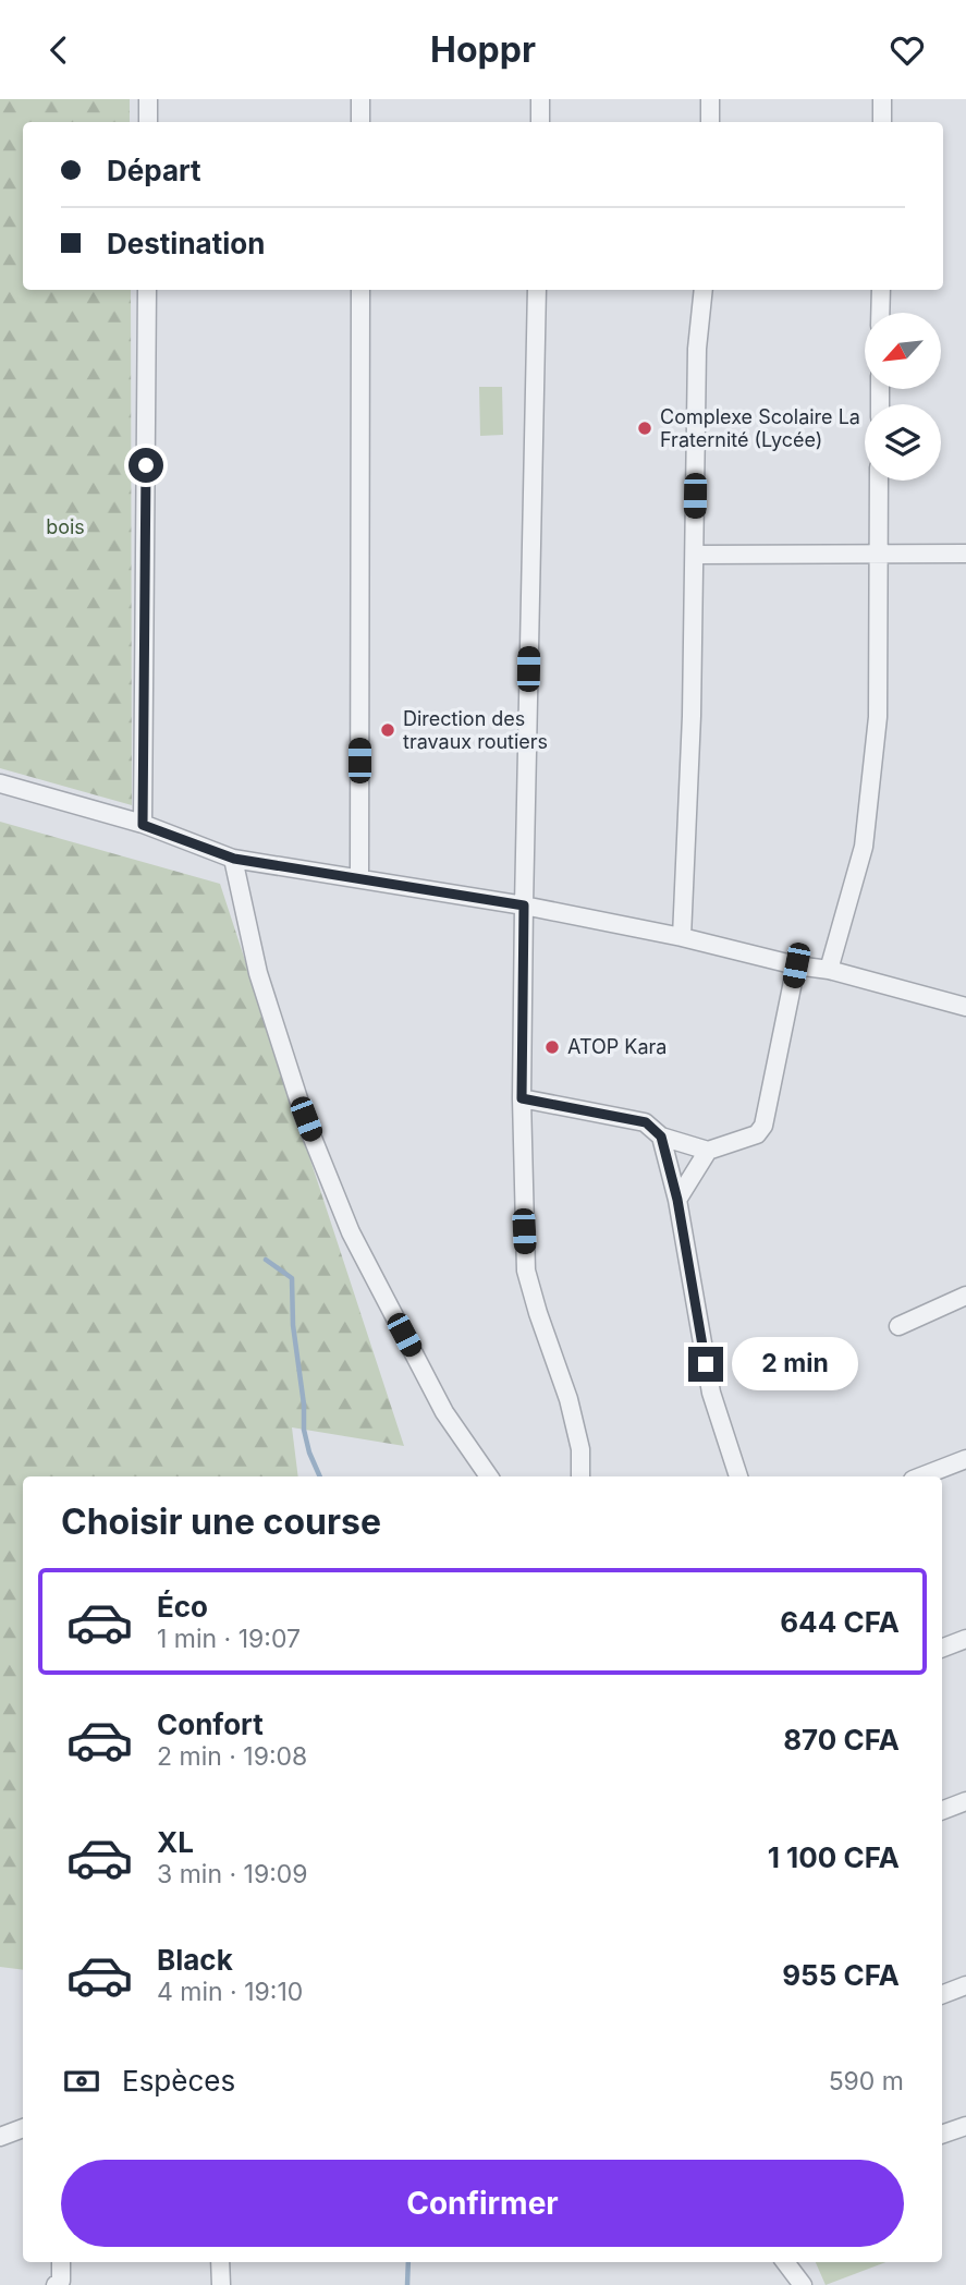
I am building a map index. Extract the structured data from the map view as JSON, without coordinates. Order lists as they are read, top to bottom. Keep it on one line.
{"parks":["bois"],"places":["Complexe Scolaire La Fraternité (Lycée)","Direction des travaux routiers","ATOP Kara"],"north":"bottom left","page":{"header":"Hoppr","banner":["Départ","Destination"],"bubble":"2 min","heading":"Choisir une course","list":[{"name":"Éco","note":"1 min · 19:07","value":"644 CFA"},{"name":"Confort","note":"2 min · 19:08","value":"870 CFA"},{"name":"XL","note":"3 min · 19:09","value":"1 100 CFA"},{"name":"Black","note":"4 min · 19:10","value":"955 CFA"}],"pay":["Espèces","590 m"],"buttons":"Confirmer"}}
